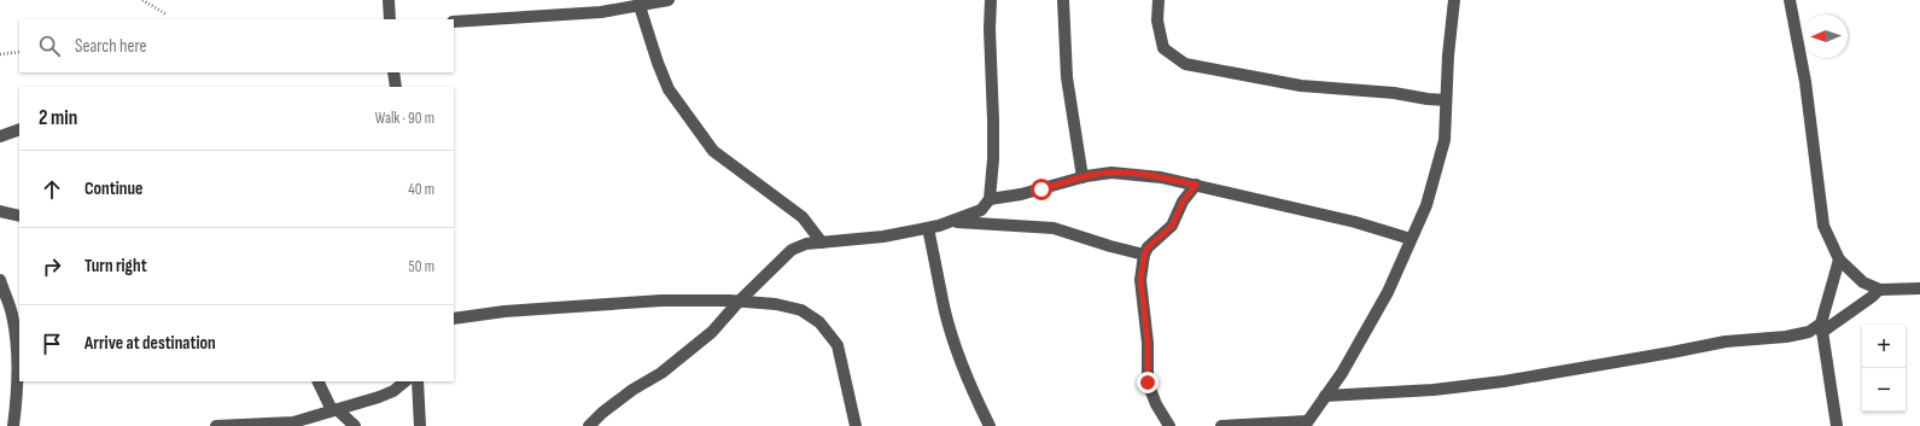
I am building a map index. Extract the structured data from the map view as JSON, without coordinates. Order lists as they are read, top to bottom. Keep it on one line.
{"north":"left","page":{"search":"Search here","heading":["2 min","Walk · 90 m"],"list":[["Continue","40 m"],["Turn right","50 m"],"Arrive at destination"],"map_buttons":["+","−"]}}
